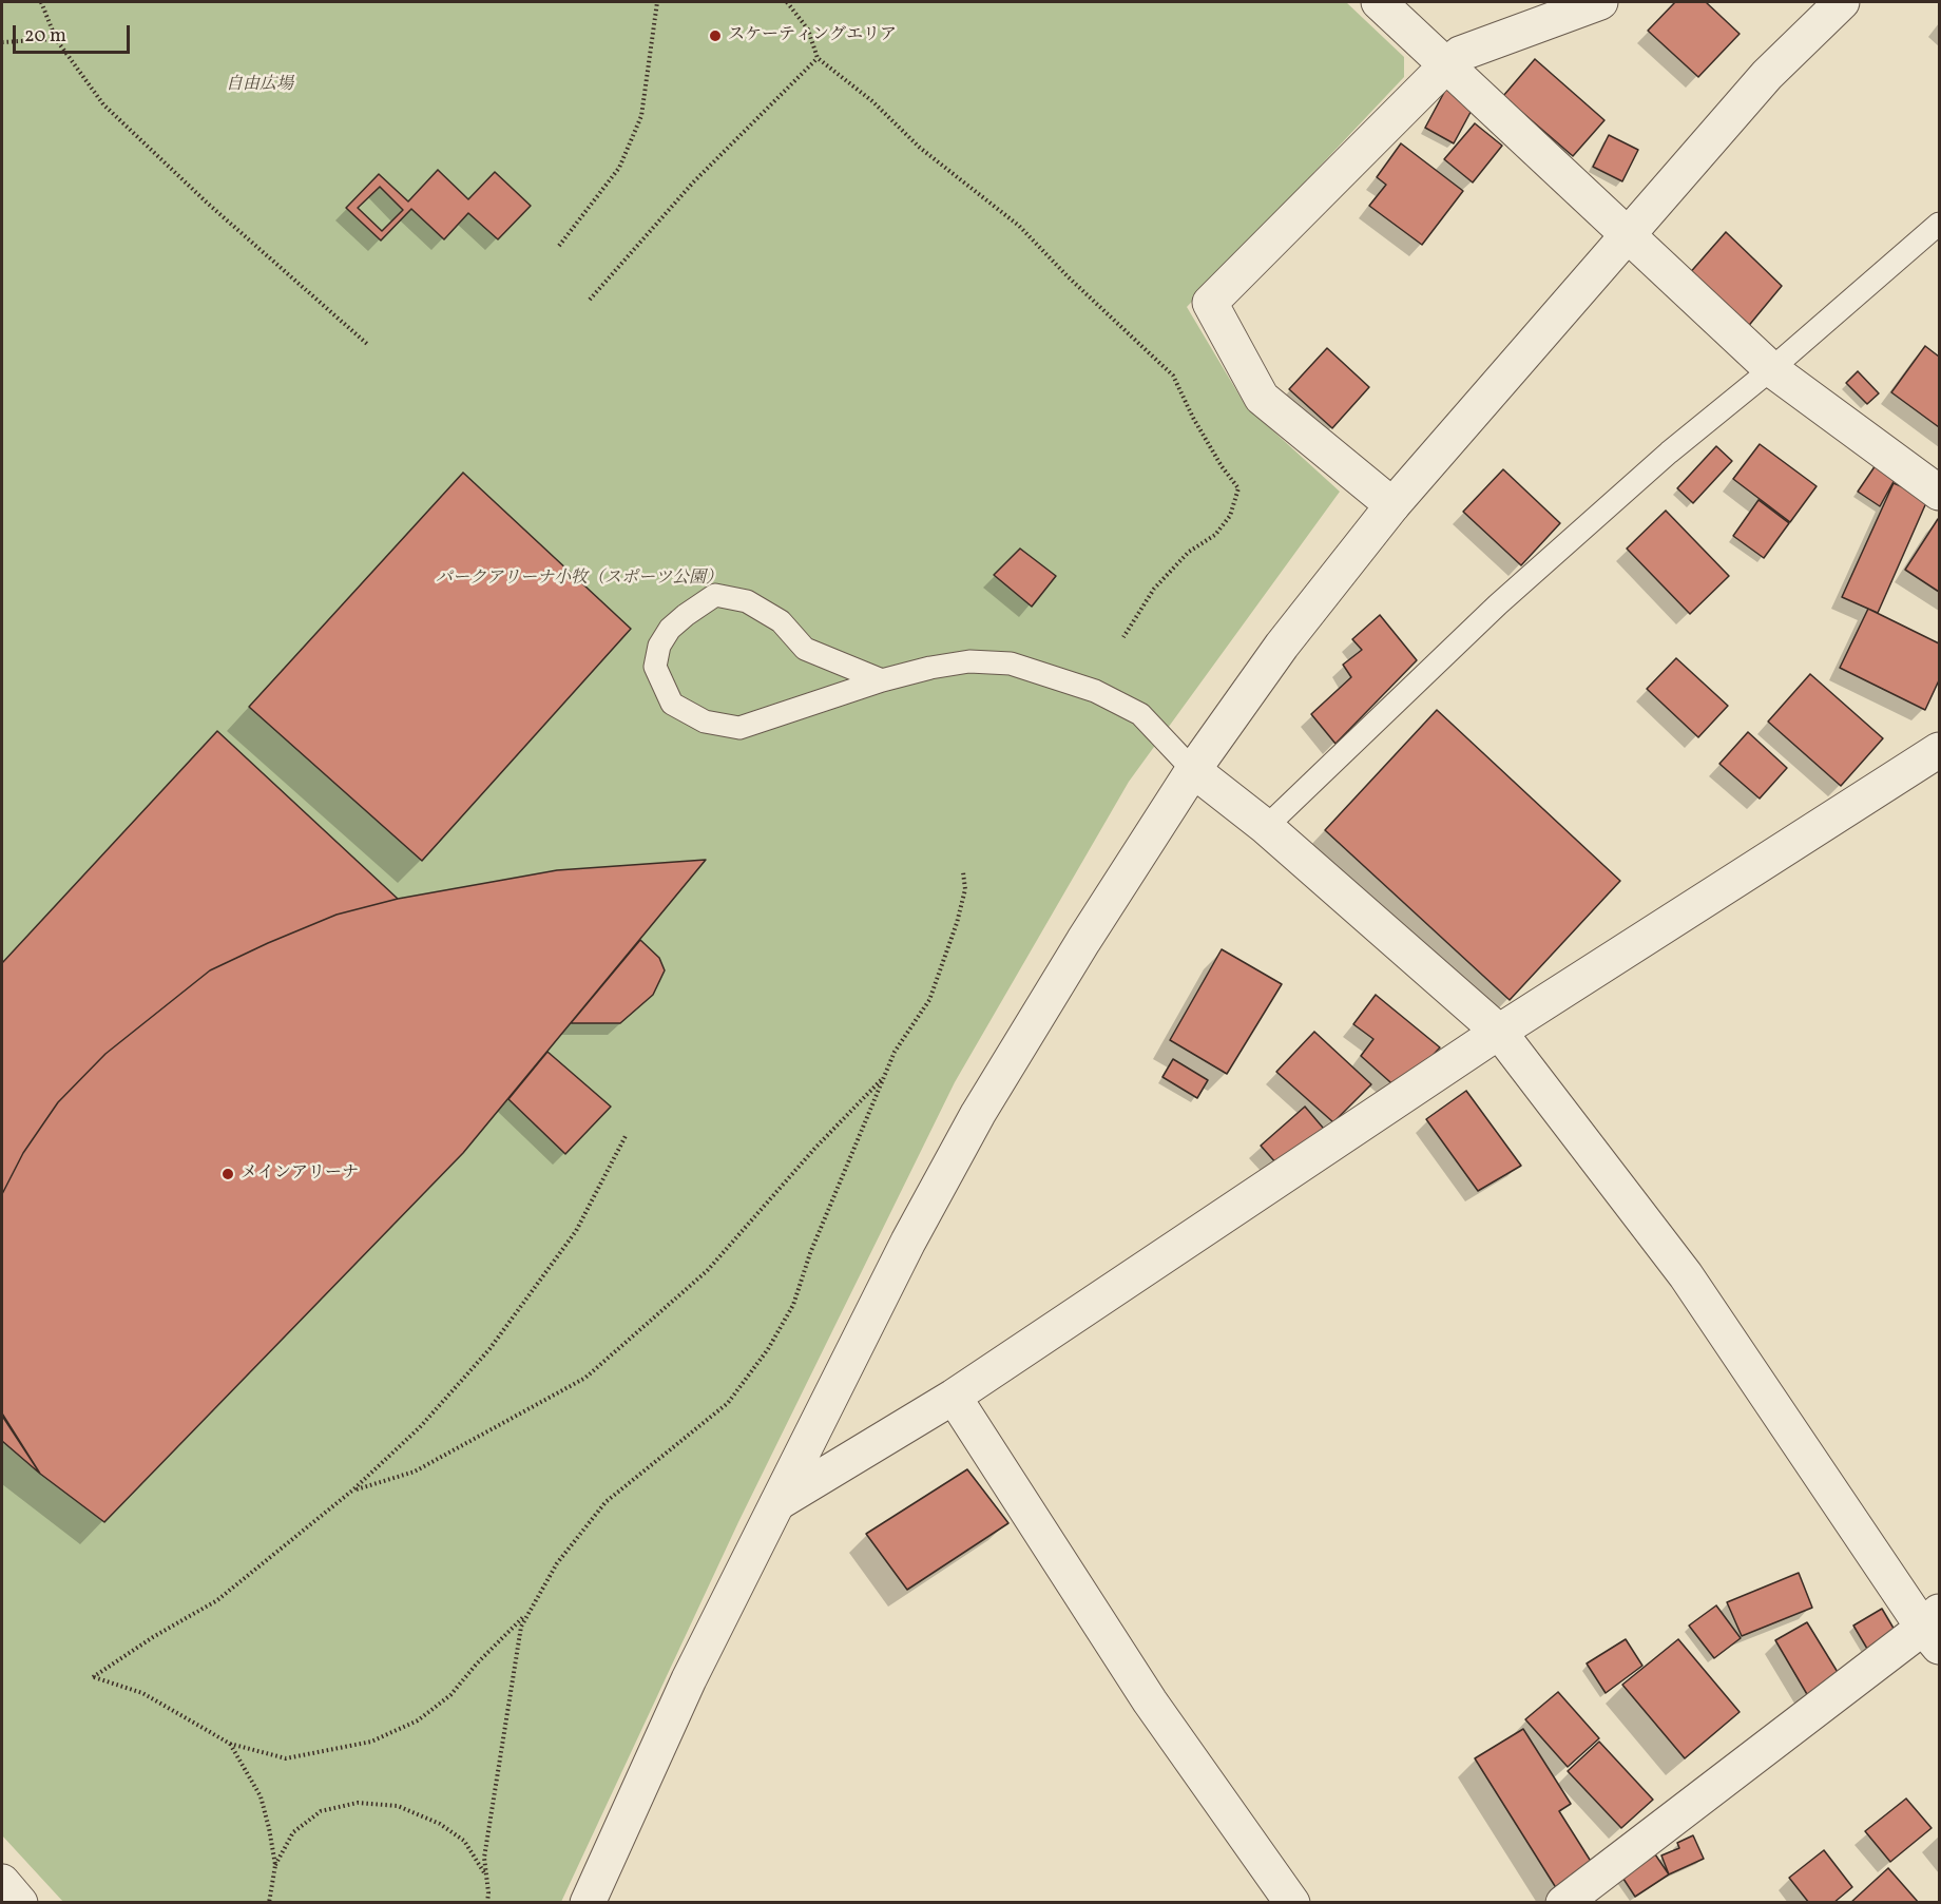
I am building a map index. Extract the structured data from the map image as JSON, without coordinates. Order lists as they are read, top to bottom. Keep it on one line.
{"parks":["自由広場","パークアリーナ小牧（スポーツ公園）"],"places":["スケーティングエリア","メインアリーナ"],"scale_bar":"20 m"}
